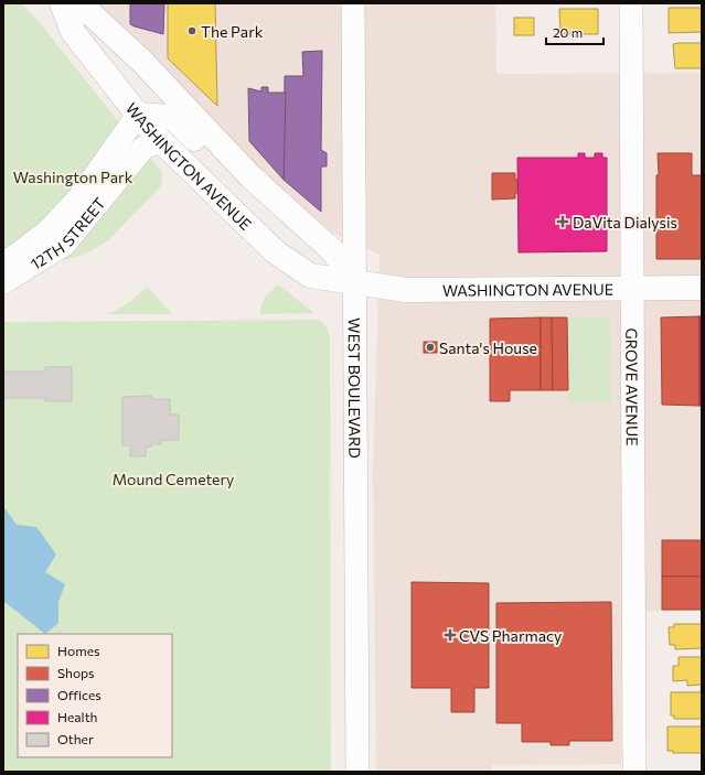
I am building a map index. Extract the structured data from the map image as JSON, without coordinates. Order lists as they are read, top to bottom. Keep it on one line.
{"streets":{"main road":["WASHINGTON AVENUE"],"street":["12TH STREET","GROVE AVENUE","WEST BOULEVARD"]},"crossings":[["WASHINGTON AVENUE","12TH STREET"],["WASHINGTON AVENUE","GROVE AVENUE"],["WASHINGTON AVENUE","WEST BOULEVARD"]],"parks":["Washington Park","Mound Cemetery"],"places":{"other":["The Park","Santa's House"],"health":["DaVita Dialysis","CVS Pharmacy"]},"legend":["Homes","Shops","Offices","Health","Other"],"scale_bar":"20 m"}
